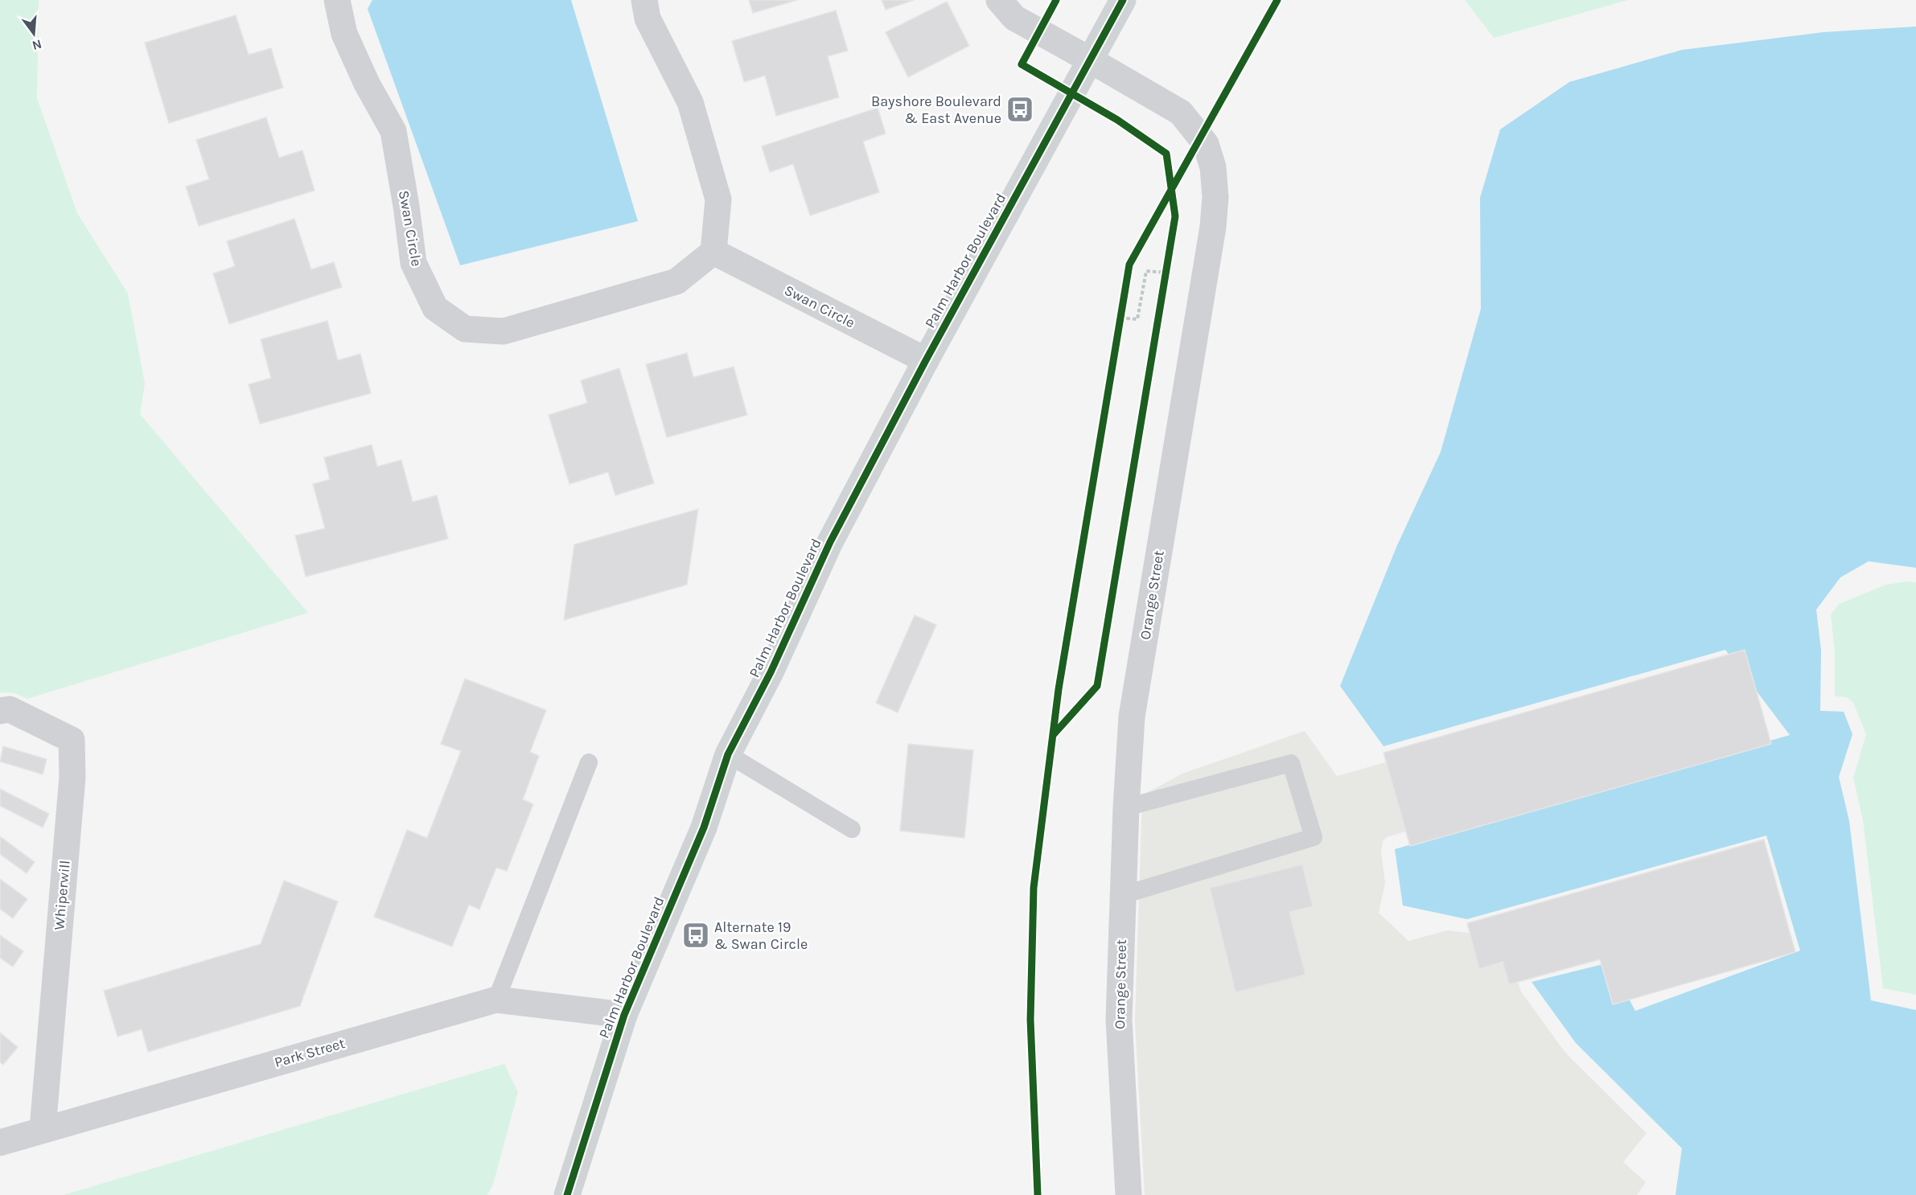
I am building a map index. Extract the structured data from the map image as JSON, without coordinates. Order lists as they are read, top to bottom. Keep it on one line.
{"streets":{"main road":["Palm Harbor Boulevard"],"street":["Swan Circle","Orange Street","Whiperwill","Park Street"]},"crossings":[["Swan Circle","Palm Harbor Boulevard"],["Palm Harbor Boulevard","Orange Street"],["Palm Harbor Boulevard","Park Street"],["Whiperwill","Park Street"]],"places":{"bus stop":["Bayshore Boulevard & East Avenue","Alternate 19 & Swan Circle"]},"north":"bottom"}
